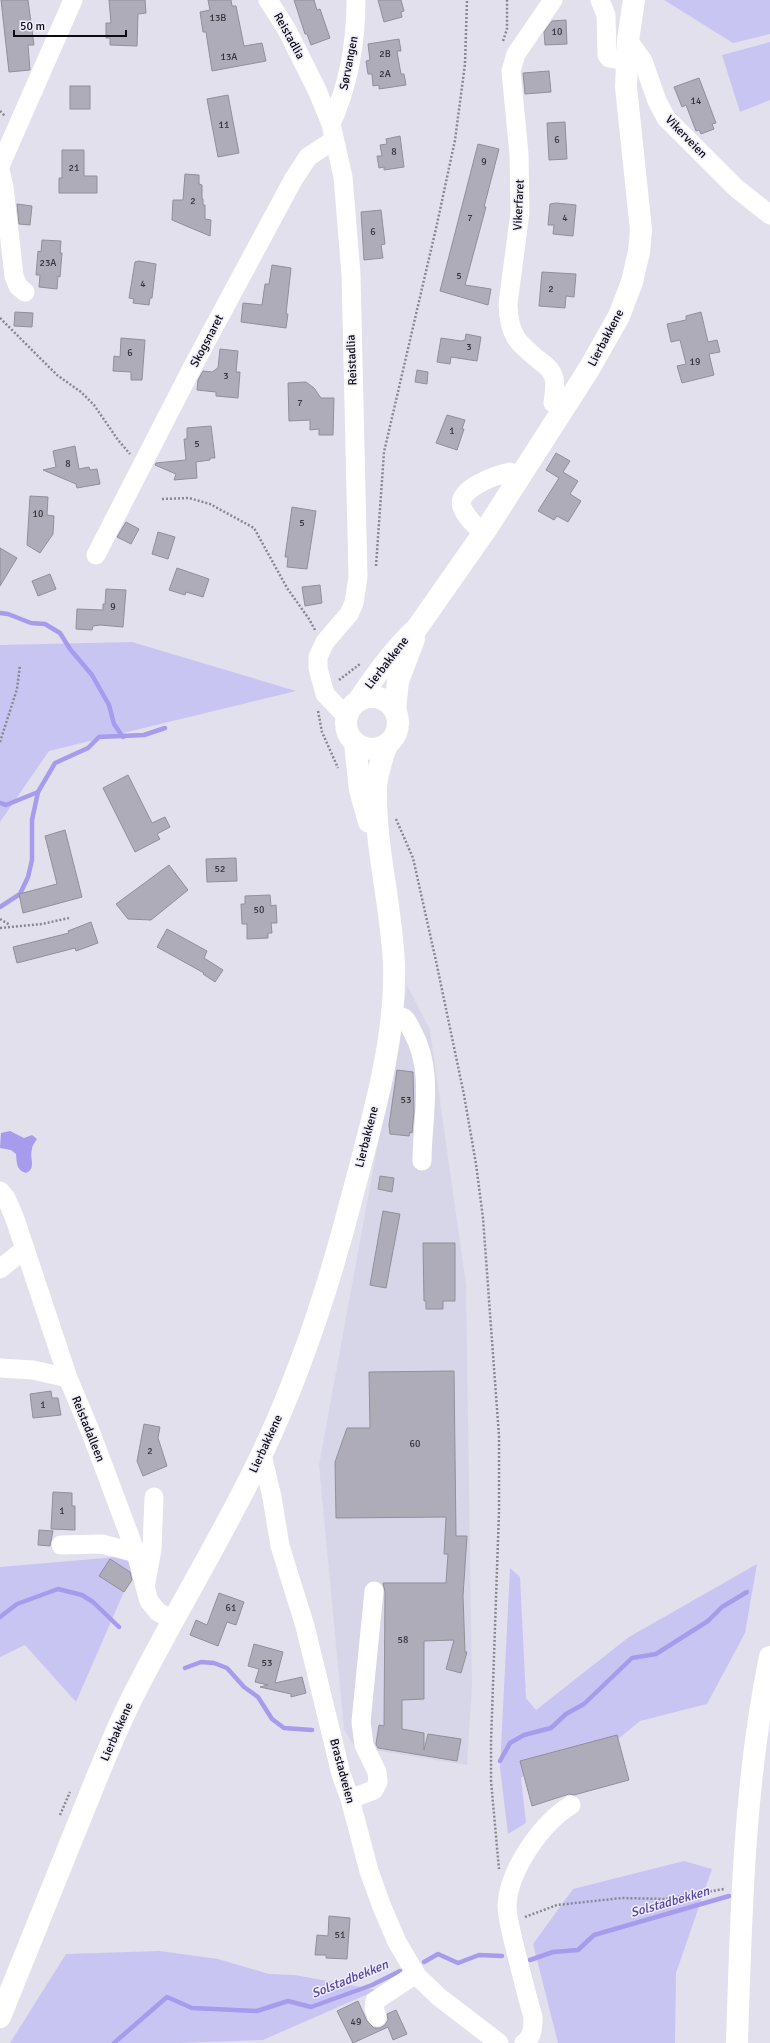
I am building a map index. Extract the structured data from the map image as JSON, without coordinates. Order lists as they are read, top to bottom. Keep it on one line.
{"streets":{"main road":["Lierbakkene"],"street":["Reistadlia","Sørvangen","Vikerveien","Vikerfaret","Skogsnaret","Reistadalleen","Brastadveien"]},"crossings":[["Reistadlia","Sørvangen"],["Reistadlia","Lierbakkene"],["Reistadlia","Skogsnaret"],["Sørvangen","Skogsnaret"],["Vikerveien","Lierbakkene"],["Lierbakkene","Reistadalleen"],["Lierbakkene","Brastadveien"]],"water":["Solstadbekken"],"house_numbers":["13B","10","2B","13A","2A","14","11","6","8","9","21","2","7","4","6","23A","5","4","2","3","6","19","3","7","1","5","8","10","5","9","52","50","53","1","60","2","1","61","58","53","51","49"],"scale_bar":"50 m"}
